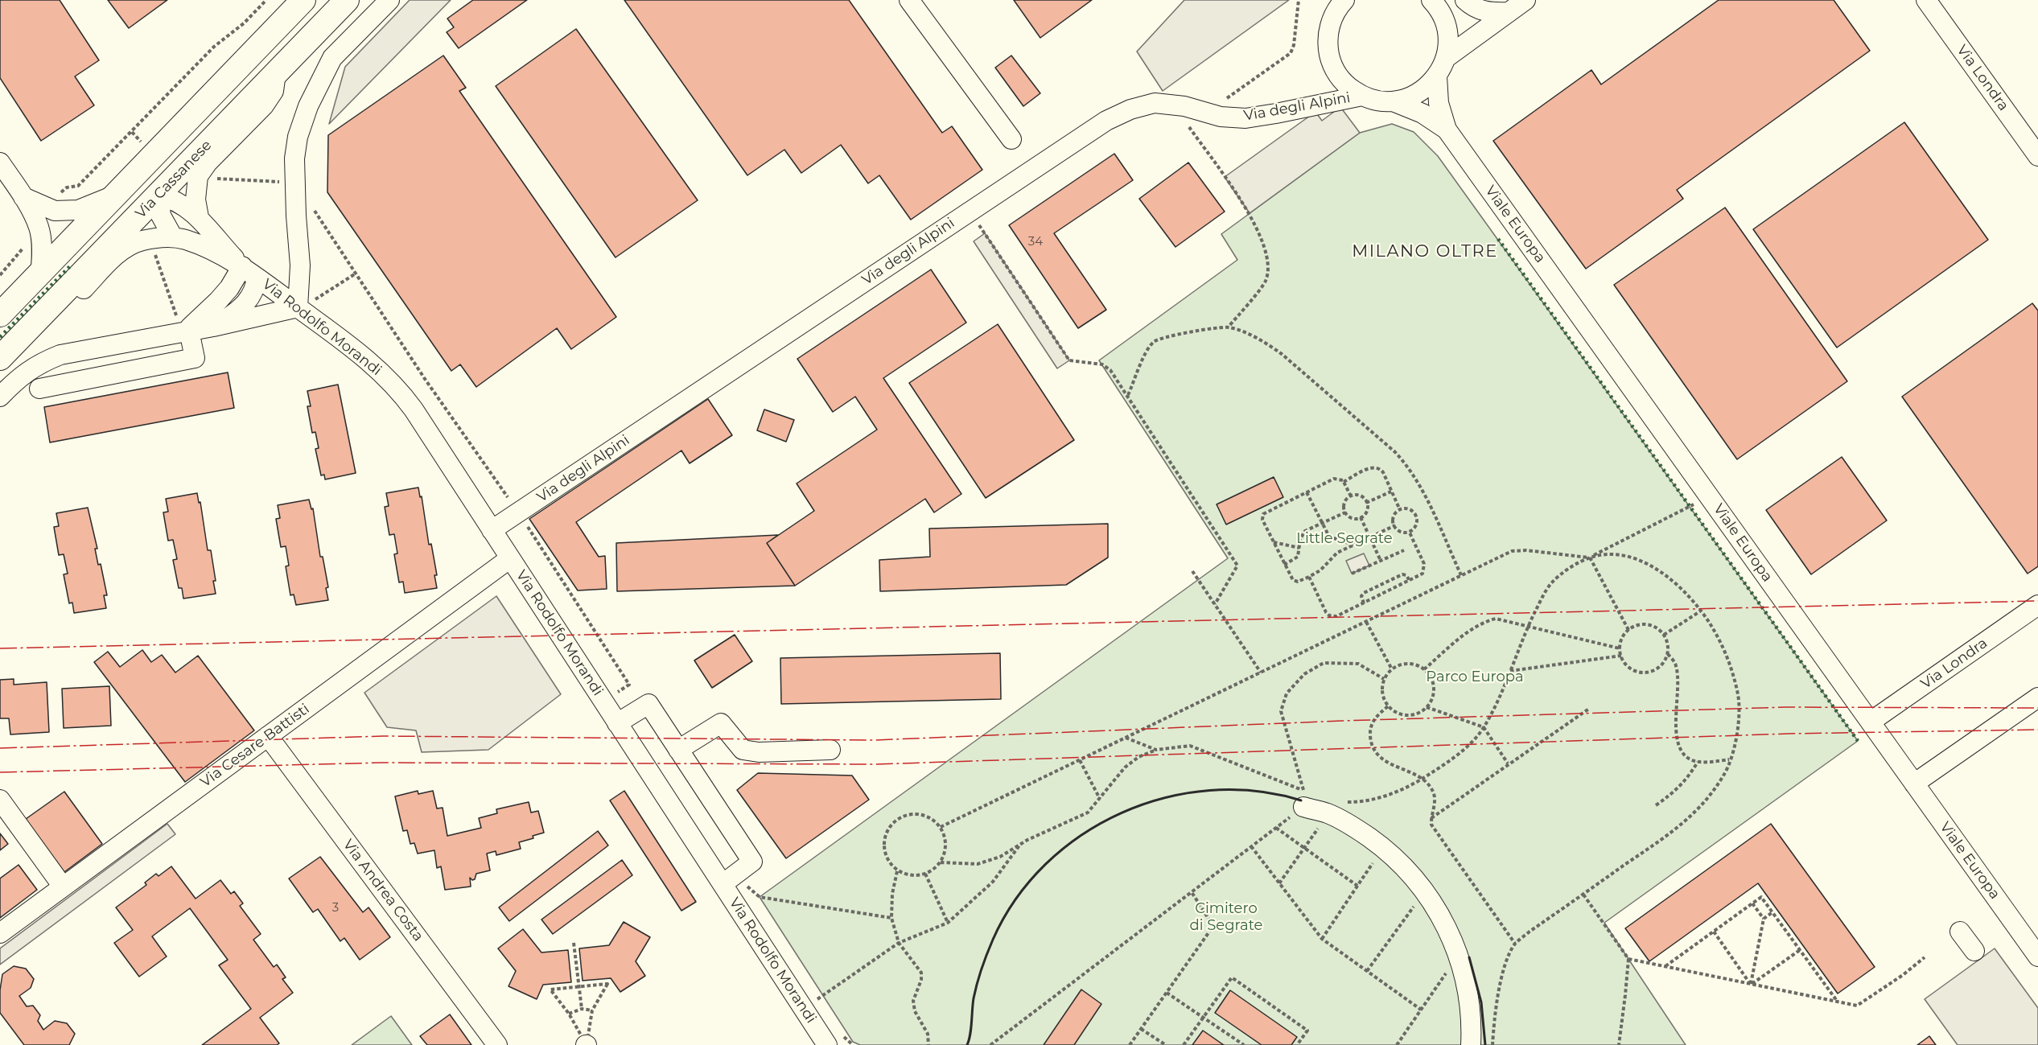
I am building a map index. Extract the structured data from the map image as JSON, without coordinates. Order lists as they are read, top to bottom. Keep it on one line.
{"streets":{"main road":["Via Cassanese"],"street":["Via Londra","Via degli Alpini","Viale Europa","Via Rodolfo Morandi","Via Cesare Battisti","Via Andrea Costa"]},"crossings":[["Via Londra","Viale Europa"],["Via degli Alpini","Viale Europa"],["Via degli Alpini","Via Rodolfo Morandi"],["Via Cassanese","Via Rodolfo Morandi"],["Via Rodolfo Morandi","Via Cesare Battisti"],["Via Cesare Battisti","Via Andrea Costa"]],"districts":["MILANO OLTRE"],"parks":["Little Segrate","Parco Europa","Cimitero di Segrate"],"house_numbers":["34","3"]}
